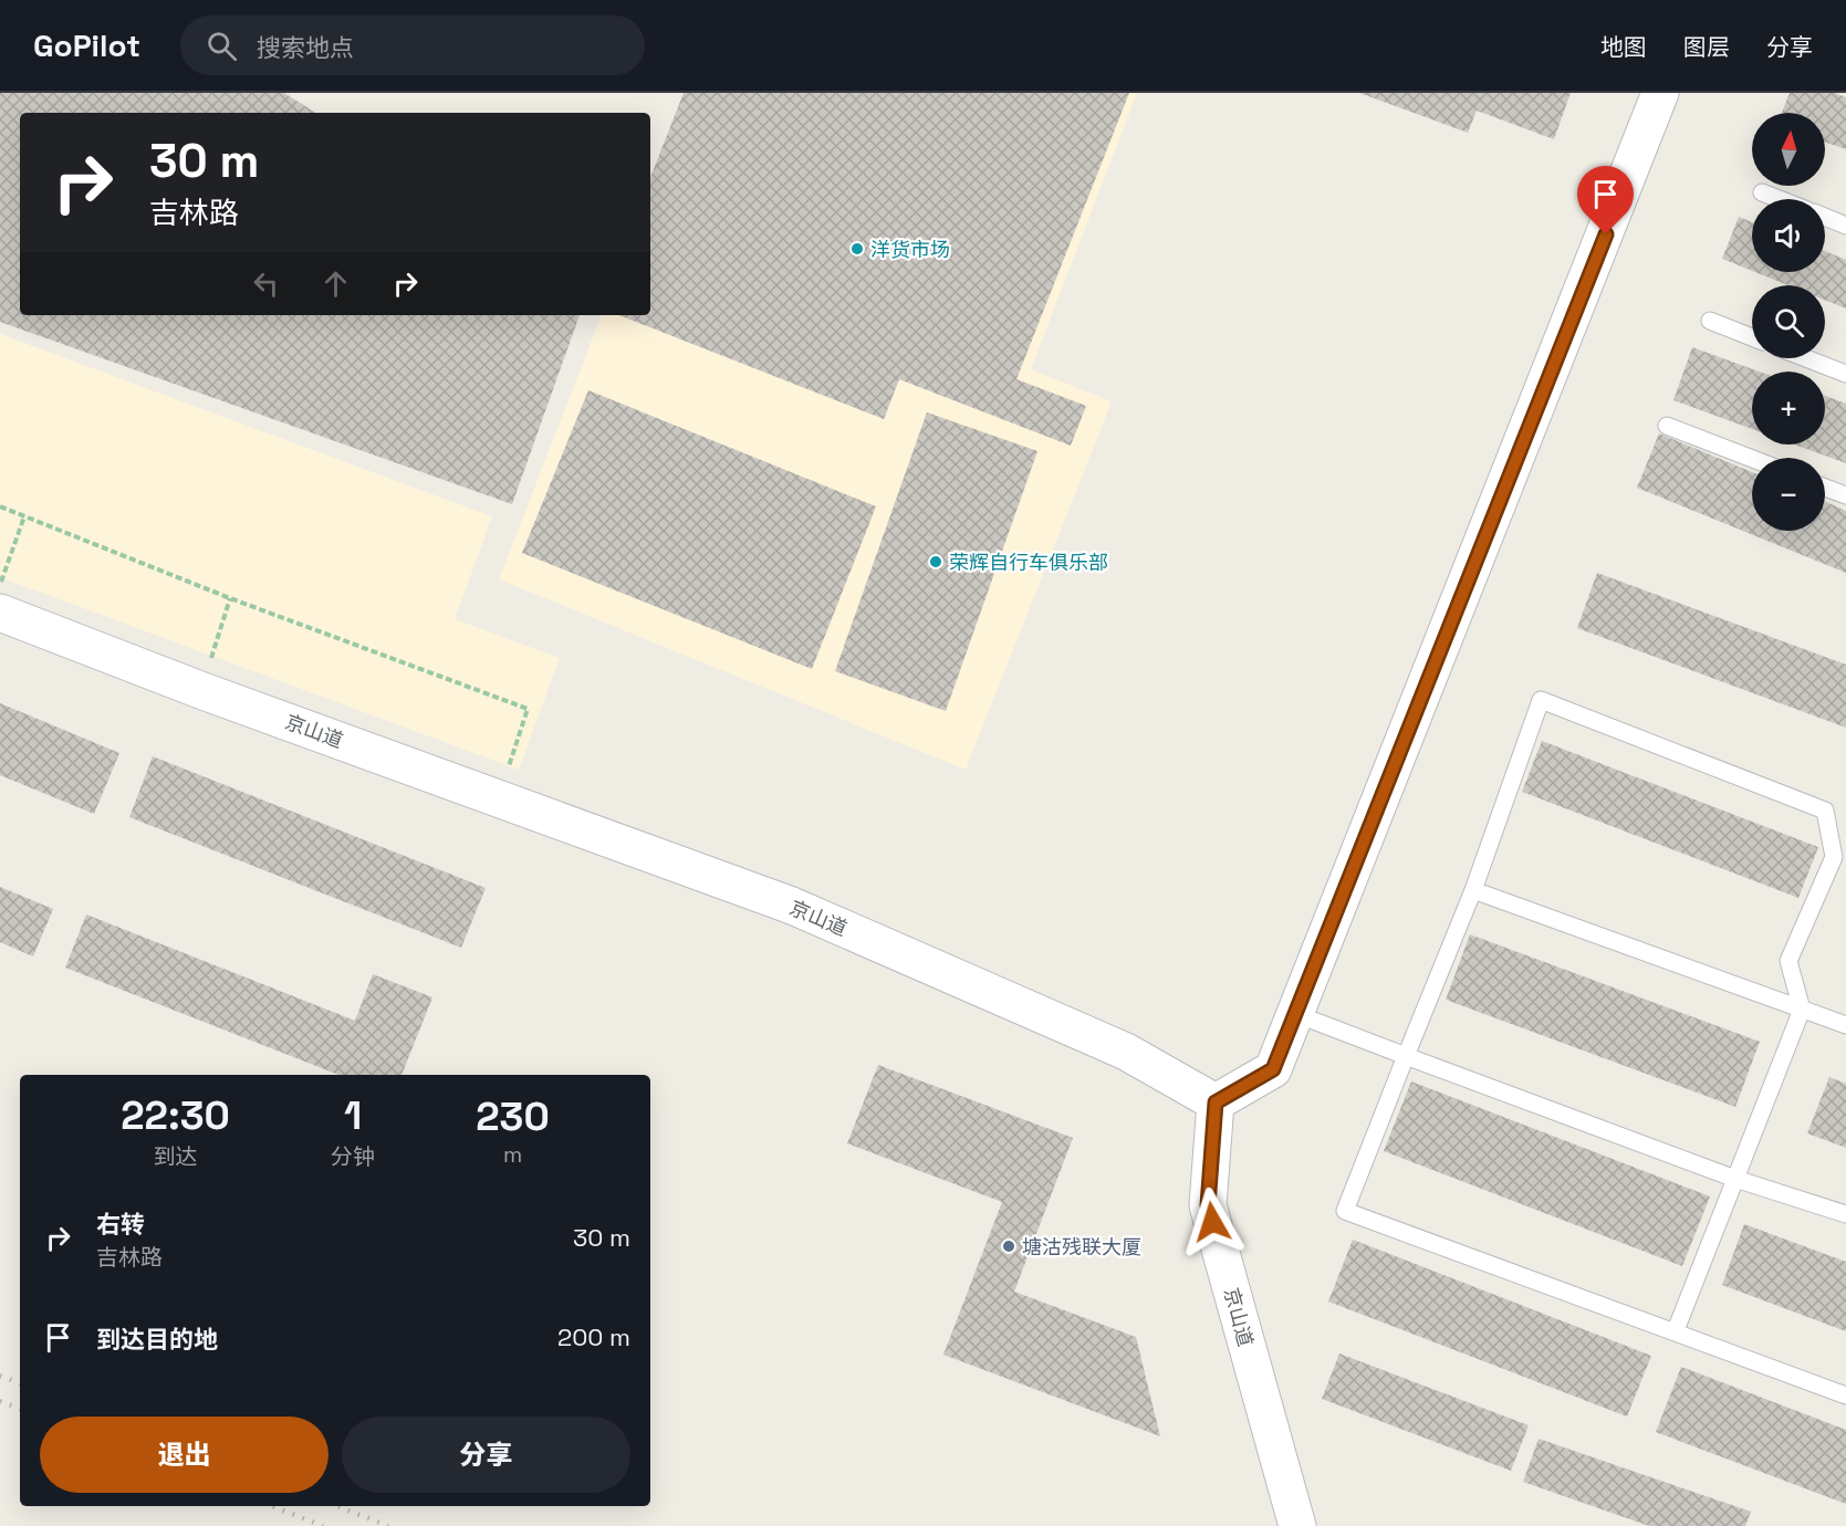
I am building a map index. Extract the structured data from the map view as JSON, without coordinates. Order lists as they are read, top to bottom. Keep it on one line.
{"streets":{"street":["京山道"]},"places":["洋货市场","荣辉自行车俱乐部","塘沽残联大厦"],"north":"top","page":{"header":"GoPilot","search":"搜索地点","nav":["地图","图层","分享"],"map_buttons":["+","−"],"turn":["30 m","吉林路"],"eta":["22:30","到达","1","分钟","230","m"],"list":[{"name":"右转","note":"吉林路","value":"30 m"},{"name":"到达目的地","value":"200 m"}],"buttons":["退出","分享"]}}
